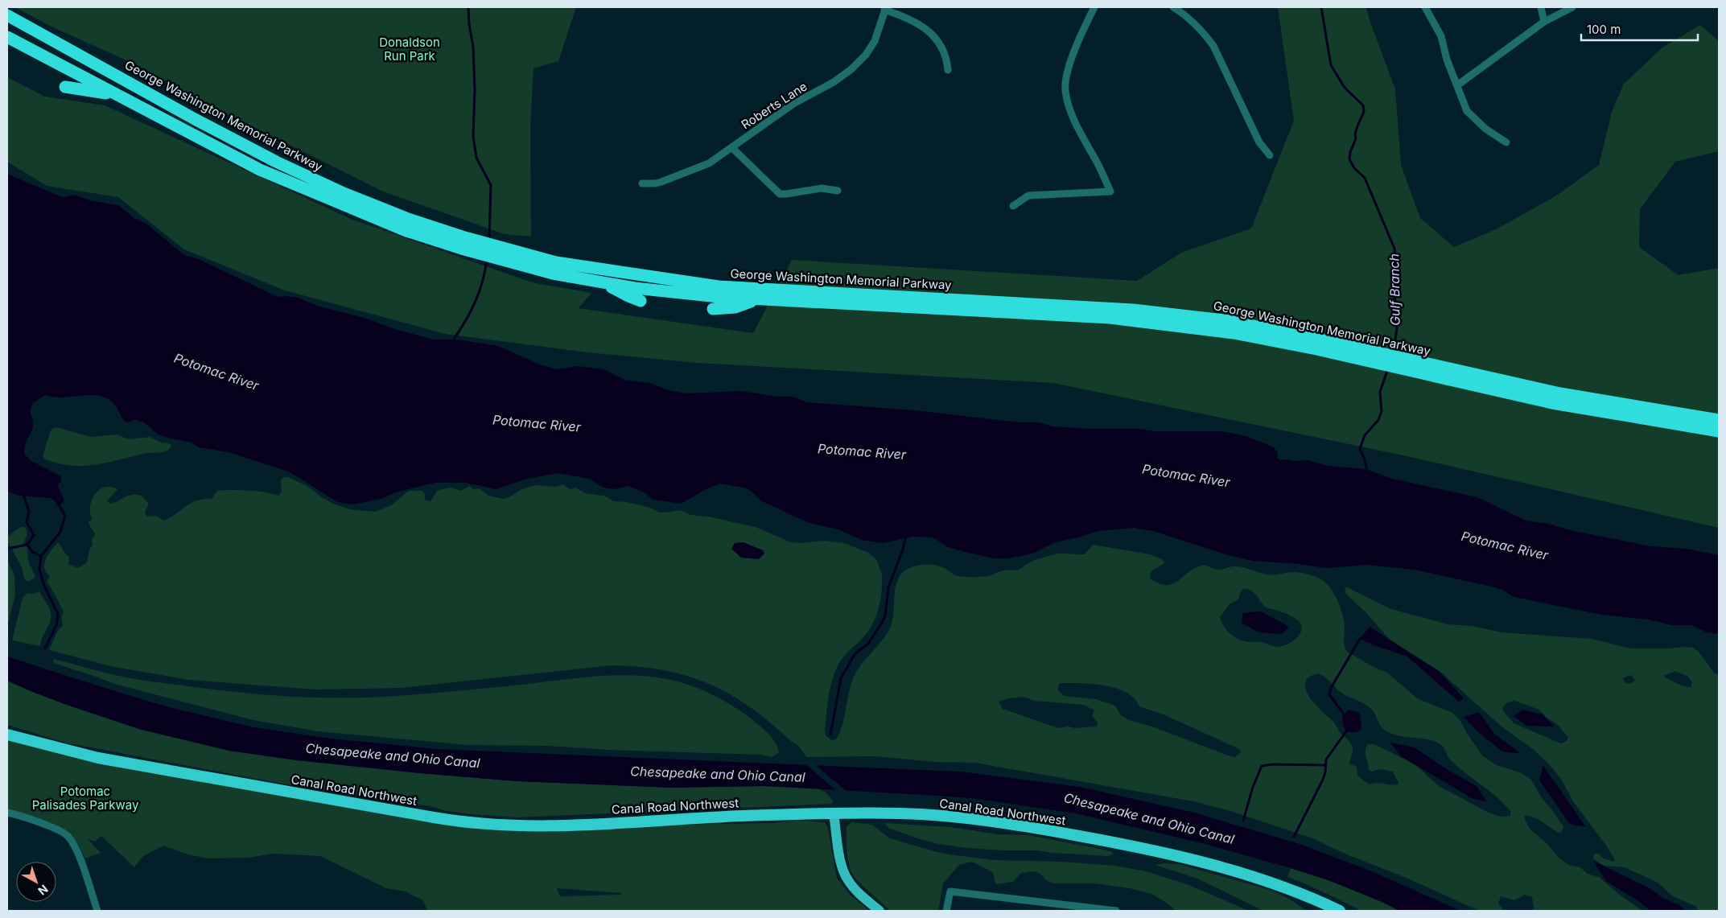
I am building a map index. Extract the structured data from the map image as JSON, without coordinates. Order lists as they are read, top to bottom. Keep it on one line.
{"streets":{"highway":["George Washington Memorial Parkway","Canal Road Northwest"],"street":["Roberts Lane"]},"water":["Gulf Branch","Potomac River","Chesapeake and Ohio Canal"],"parks":["Donaldson Run Park","Potomac Palisades Parkway"],"scale_bar":"100 m","north":"bottom right"}
